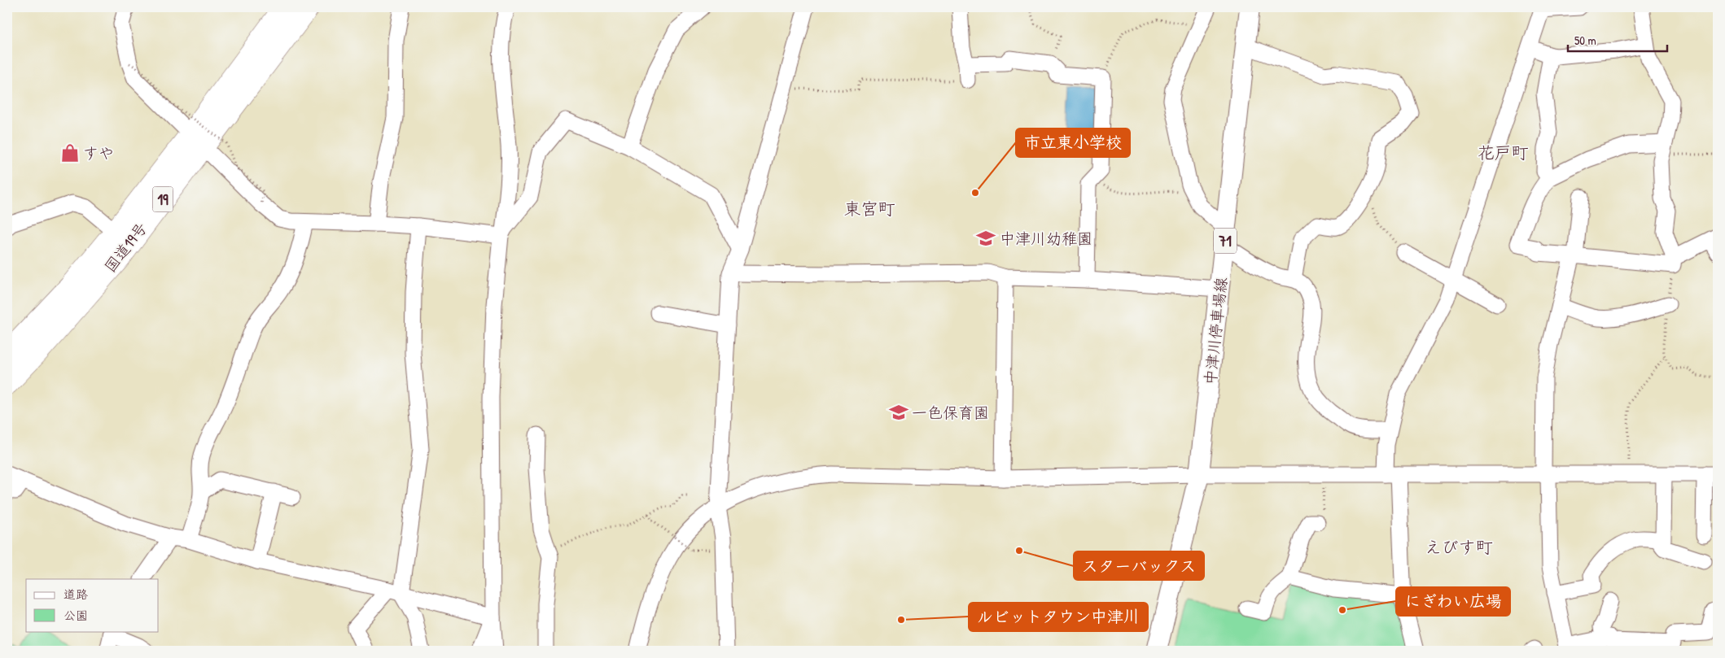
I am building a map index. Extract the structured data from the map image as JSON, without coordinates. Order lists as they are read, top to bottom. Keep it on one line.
{"streets":{"highway":["19","国道19号"],"main road":["71","中津川停車場線"]},"districts":["花戸町","東宮町","えびす町"],"places":{"shop":["すや"],"other":["市立東小学校","スターバックス","にぎわい広場","ルビットタウン中津川"],"school or university":["中津川幼稚園","一色保育園"]},"legend":["道路","公園"],"scale_bar":"50 m"}
